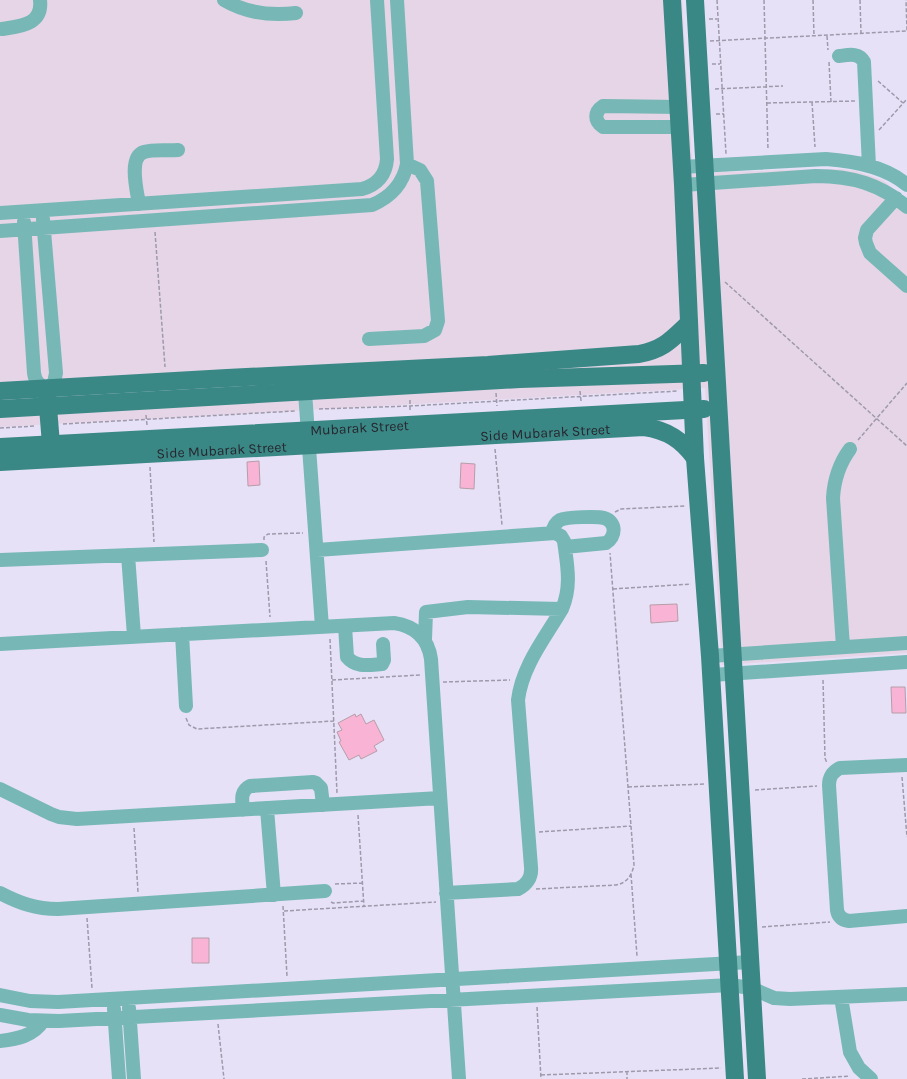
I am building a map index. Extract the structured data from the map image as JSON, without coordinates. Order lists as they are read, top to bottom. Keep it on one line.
{"streets":{"main road":["Mubarak Street","Side Mubarak Street"]},"crossings":[["Mubarak Street","Side Mubarak Street"]]}
